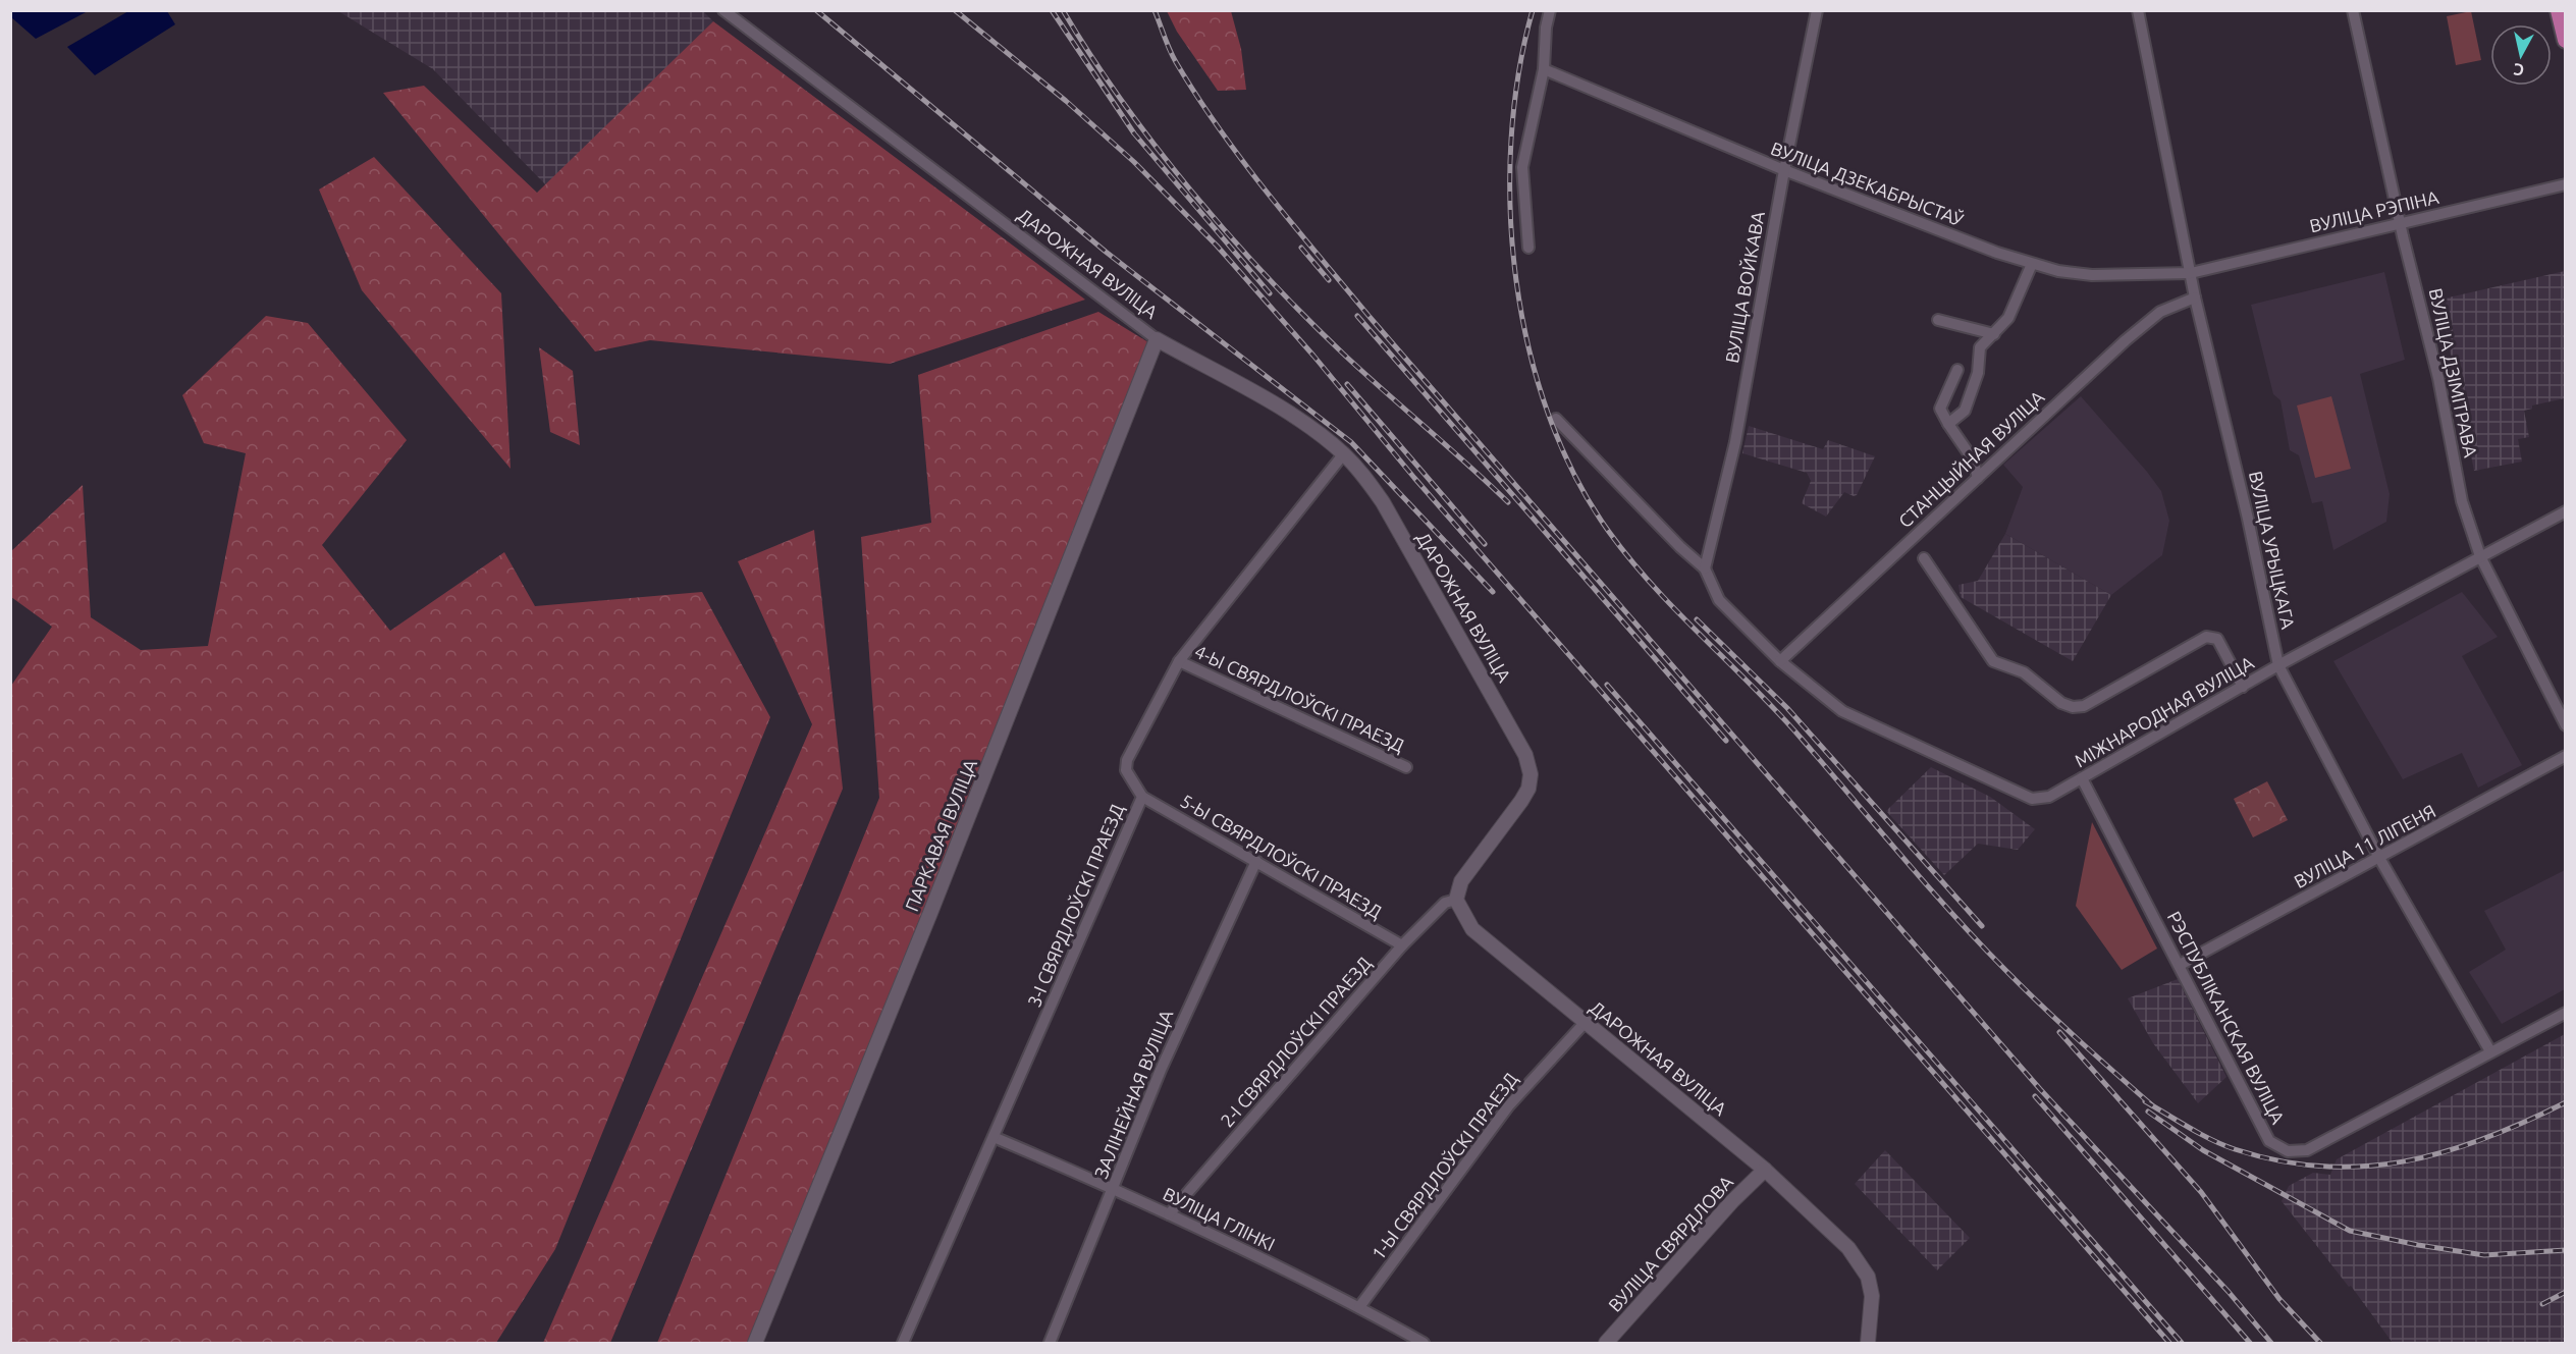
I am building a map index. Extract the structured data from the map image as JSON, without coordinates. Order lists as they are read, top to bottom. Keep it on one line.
{"streets":{"street":["ВУЛІЦА ДЗЕКАБРЫСТАЎ","ВУЛІЦА РЭПІНА","ДАРОЖНАЯ ВУЛІЦА","ВУЛІЦА ВОЙКАВА","ВУЛІЦА ДЗІМІТРАВА","СТАНЦЫЙНАЯ ВУЛІЦА","ВУЛІЦА УРЫЦКАГА","4-Ы СВЯРДЛОЎСКІ ПРАЕЗД","МІЖНАРОДНАЯ ВУЛІЦА","ПАРКАВАЯ ВУЛІЦА","ВУЛІЦА 11 ЛІПЕНЯ","5-Ы СВЯРДЛОЎСКІ ПРАЕЗД","3-І СВЯРДЛОЎСКІ ПРАЕЗД","РЭСПУБЛІКАНСКАЯ ВУЛІЦА","2-І СВЯРДЛОЎСКІ ПРАЕЗД","ЗАЛІНЕЙНАЯ ВУЛІЦА","1-Ы СВЯРДЛОЎСКІ ПРАЕЗД","ВУЛІЦА ГЛІНКІ","ВУЛІЦА СВЯРДЛОВА"]},"crossings":[["ВУЛІЦА ДЗЕКАБРЫСТАЎ","ВУЛІЦА РЭПІНА"],["ВУЛІЦА ДЗЕКАБРЫСТАЎ","ВУЛІЦА ВОЙКАВА"],["ВУЛІЦА ДЗЕКАБРЫСТАЎ","ВУЛІЦА УРЫЦКАГА"],["ВУЛІЦА РЭПІНА","ВУЛІЦА ДЗІМІТРАВА"],["ВУЛІЦА РЭПІНА","ВУЛІЦА УРЫЦКАГА"],["ДАРОЖНАЯ ВУЛІЦА","ПАРКАВАЯ ВУЛІЦА"],["ДАРОЖНАЯ ВУЛІЦА","3-І СВЯРДЛОЎСКІ ПРАЕЗД"],["ДАРОЖНАЯ ВУЛІЦА","2-І СВЯРДЛОЎСКІ ПРАЕЗД"],["ДАРОЖНАЯ ВУЛІЦА","1-Ы СВЯРДЛОЎСКІ ПРАЕЗД"],["ДАРОЖНАЯ ВУЛІЦА","ВУЛІЦА СВЯРДЛОВА"],["ВУЛІЦА ВОЙКАВА","МІЖНАРОДНАЯ ВУЛІЦА"],["ВУЛІЦА ДЗІМІТРАВА","МІЖНАРОДНАЯ ВУЛІЦА"],["СТАНЦЫЙНАЯ ВУЛІЦА","ВУЛІЦА УРЫЦКАГА"],["СТАНЦЫЙНАЯ ВУЛІЦА","МІЖНАРОДНАЯ ВУЛІЦА"],["ВУЛІЦА УРЫЦКАГА","МІЖНАРОДНАЯ ВУЛІЦА"],["ВУЛІЦА УРЫЦКАГА","ВУЛІЦА 11 ЛІПЕНЯ"],["ВУЛІЦА УРЫЦКАГА","РЭСПУБЛІКАНСКАЯ ВУЛІЦА"],["4-Ы СВЯРДЛОЎСКІ ПРАЕЗД","3-І СВЯРДЛОЎСКІ ПРАЕЗД"],["МІЖНАРОДНАЯ ВУЛІЦА","РЭСПУБЛІКАНСКАЯ ВУЛІЦА"],["ВУЛІЦА 11 ЛІПЕНЯ","РЭСПУБЛІКАНСКАЯ ВУЛІЦА"],["5-Ы СВЯРДЛОЎСКІ ПРАЕЗД","3-І СВЯРДЛОЎСКІ ПРАЕЗД"],["5-Ы СВЯРДЛОЎСКІ ПРАЕЗД","2-І СВЯРДЛОЎСКІ ПРАЕЗД"],["5-Ы СВЯРДЛОЎСКІ ПРАЕЗД","ЗАЛІНЕЙНАЯ ВУЛІЦА"],["3-І СВЯРДЛОЎСКІ ПРАЕЗД","ВУЛІЦА ГЛІНКІ"],["2-І СВЯРДЛОЎСКІ ПРАЕЗД","ВУЛІЦА ГЛІНКІ"],["ЗАЛІНЕЙНАЯ ВУЛІЦА","ВУЛІЦА ГЛІНКІ"],["1-Ы СВЯРДЛОЎСКІ ПРАЕЗД","ВУЛІЦА ГЛІНКІ"]],"north":"bottom"}
